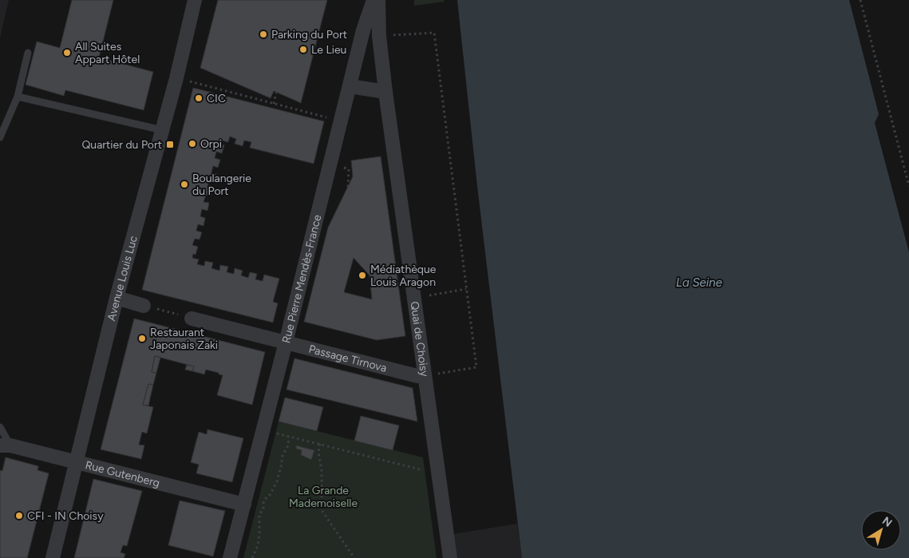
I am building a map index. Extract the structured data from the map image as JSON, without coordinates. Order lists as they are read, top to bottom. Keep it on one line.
{"streets":{"street":["Avenue Louis Luc","Rue Pierre Mendès-France","Quai de Choisy","Passage Tirnova","Rue Gutenberg"]},"crossings":[["Avenue Louis Luc","Rue Gutenberg"],["Rue Pierre Mendès-France","Passage Tirnova"],["Rue Pierre Mendès-France","Rue Gutenberg"]],"water":["La Seine"],"parks":["La Grande Mademoiselle"],"places":{"other":["Parking du Port","Le Lieu","All Suites Appart Hôtel","CIC","Orpi","Boulangerie du Port","Médiathèque Louis Aragon","Restaurant Japonais Zaki","CFI - IN Choisy"],"transit":["Quartier du Port"]},"north":"top right"}
